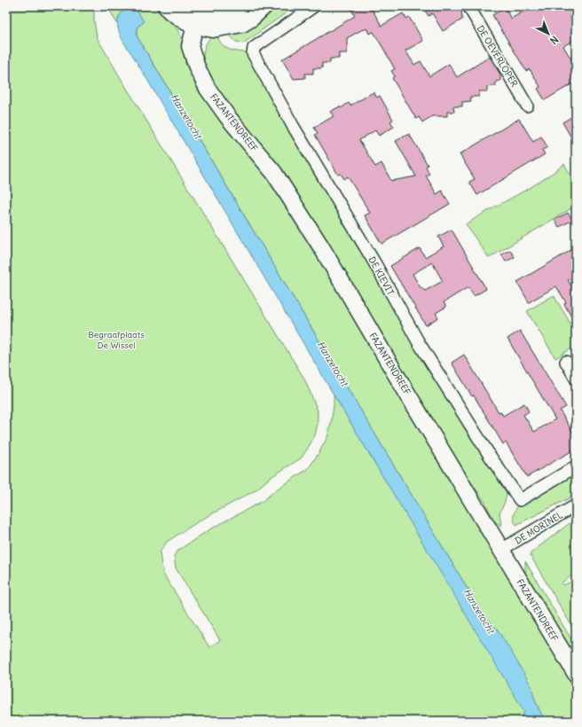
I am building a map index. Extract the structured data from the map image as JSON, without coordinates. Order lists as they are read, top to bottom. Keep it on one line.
{"streets":{"street":["DE OEVERLOPER","FAZANTENDREEF","DE KIEVIT","DE MORINEL"]},"crossings":[["FAZANTENDREEF","DE MORINEL"]],"water":["Hanzetocht"],"parks":["Begraafplaats De Wissel"],"north":"bottom right"}
